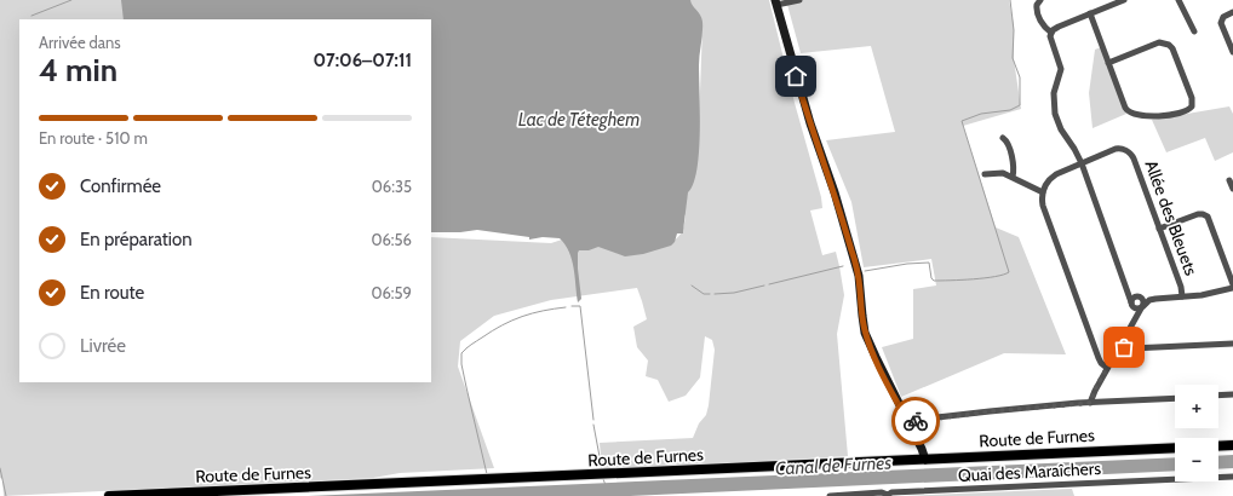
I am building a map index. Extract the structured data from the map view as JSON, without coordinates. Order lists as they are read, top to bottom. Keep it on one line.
{"streets":{"main road":["Route de Furnes"],"street":["Allée des Bleuets","Quai des Maraîchers"]},"water":["Lac de Téteghem","Canal de Furnes"],"page":{"heading":["4 min","Arrivée dans","07:06–07:11"],"bar":"En route · 510 m","list":[["Confirmée","06:35"],["En préparation","06:56"],["En route","06:59"],"Livrée"],"map_buttons":["+","−"]}}
